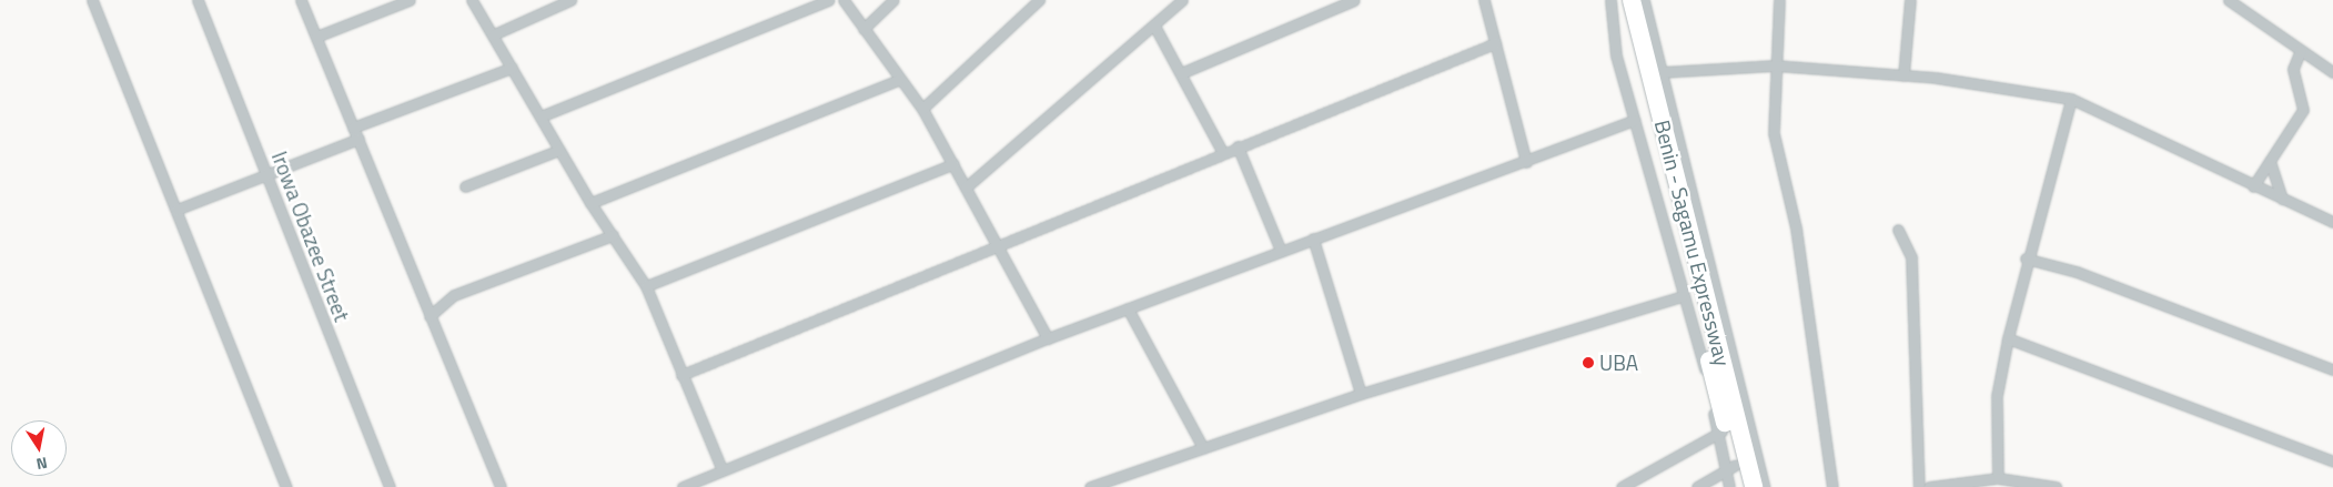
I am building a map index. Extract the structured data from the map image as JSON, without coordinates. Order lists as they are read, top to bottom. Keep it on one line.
{"streets":{"highway":["Benin - Sagamu Expressway"],"street":["Irowa Obazee Street"]},"places":["UBA"],"north":"bottom"}
